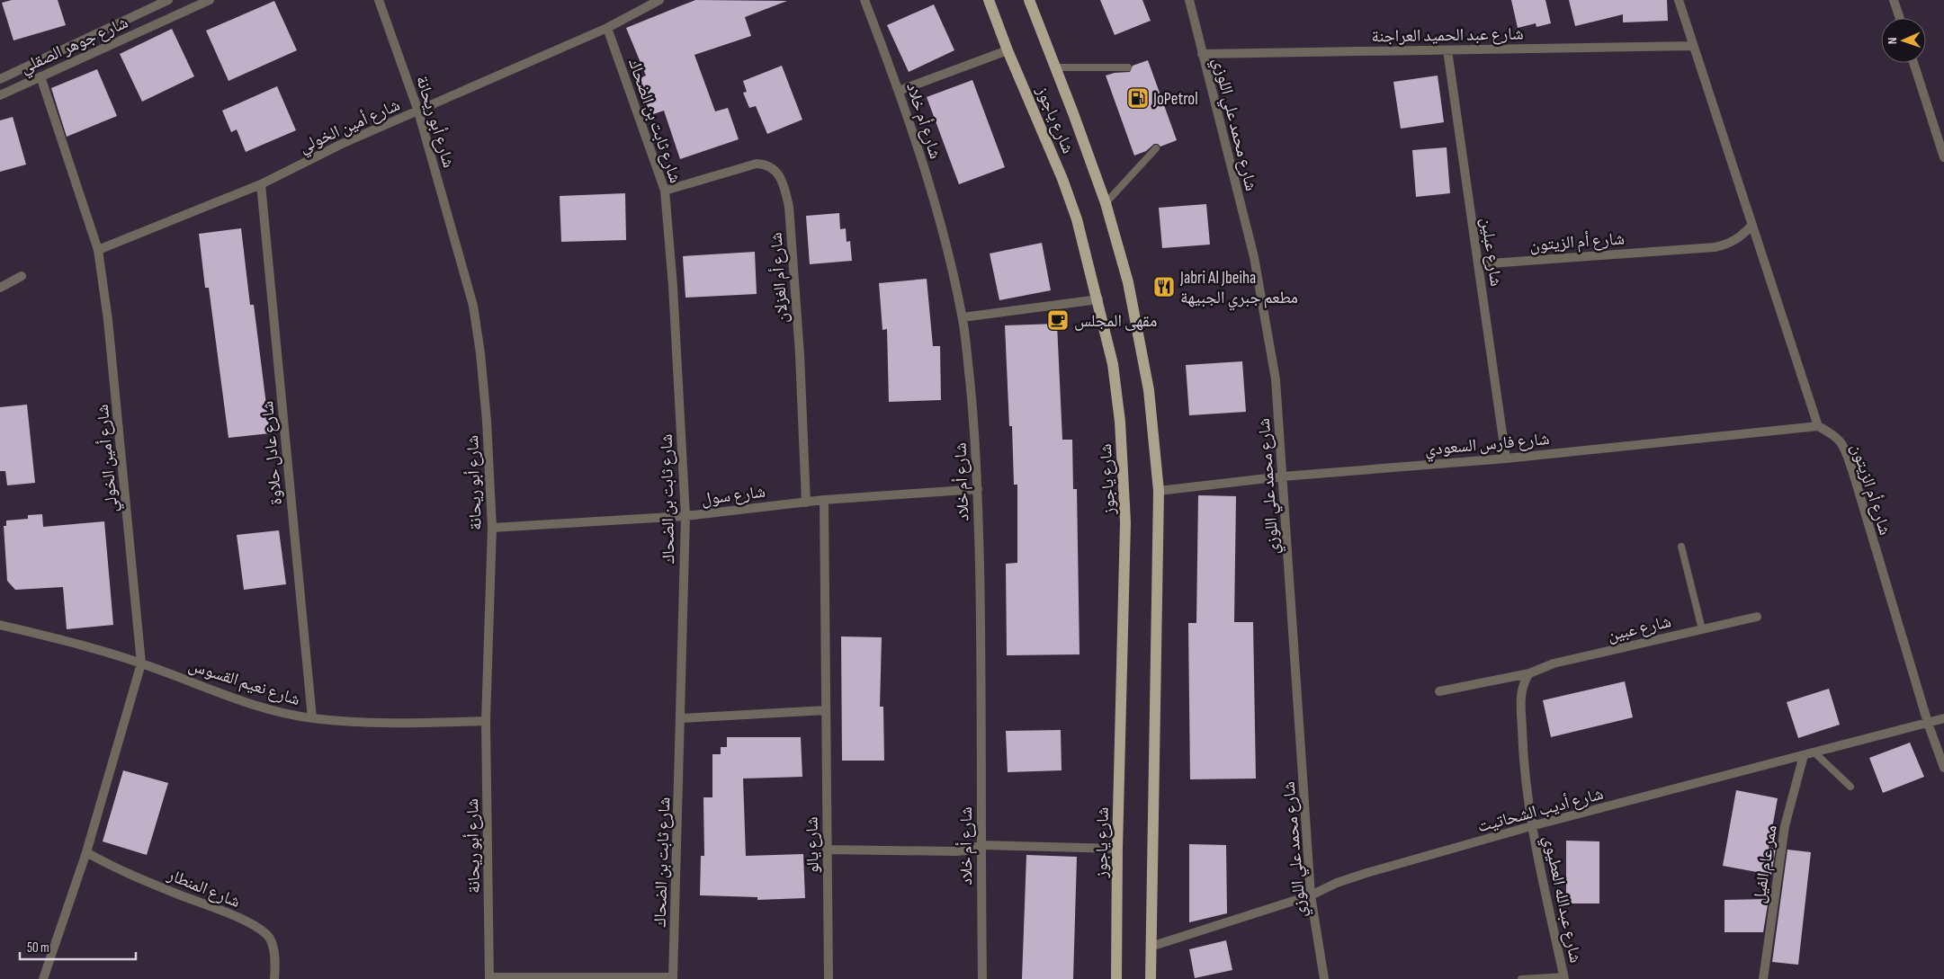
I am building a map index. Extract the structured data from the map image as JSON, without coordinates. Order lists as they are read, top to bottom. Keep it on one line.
{"streets":{"main road":["شارع ياجوز"],"street":["شارع عبد الحميد العراجنة","شارع جوهر الصقلي","شارع ثابت بن الضحاك","شارع أم خلاد","شارع أبو ريحانة","شارع محمد علي اللوزي","شارع أمين الخولي","شارع أم الزيتون","شارع عبلين","شارع أم الغزلان","شارع فارس السعودي","شارع عادل حلاوة","شارع سول","شارع عبين","شارع نعيم القسوس","شارع أديب الشحاتيت","شارع يالو","ممر عام الفيل","شارع المنطار","شارع عبدالله العطيوي"]},"crossings":[["شارع عبد الحميد العراجنة","شارع محمد علي اللوزي"],["شارع عبد الحميد العراجنة","شارع عبلين"],["شارع جوهر الصقلي","شارع أمين الخولي"],["شارع ياجوز","شارع فارس السعودي"],["شارع ياجوز","شارع أديب الشحاتيت"],["شارع ثابت بن الضحاك","شارع أمين الخولي"],["شارع ثابت بن الضحاك","شارع أم الغزلان"],["شارع ثابت بن الضحاك","شارع سول"],["شارع أم خلاد","شارع سول"],["شارع أبو ريحانة","شارع أمين الخولي"],["شارع أبو ريحانة","شارع سول"],["شارع أبو ريحانة","شارع نعيم القسوس"],["شارع محمد علي اللوزي","شارع فارس السعودي"],["شارع محمد علي اللوزي","شارع أديب الشحاتيت"],["شارع أمين الخولي","شارع عادل حلاوة"],["شارع أمين الخولي","شارع نعيم القسوس"],["شارع أم الزيتون","شارع عبلين"],["شارع أم الزيتون","شارع فارس السعودي"],["شارع أم الزيتون","شارع أديب الشحاتيت"],["شارع عبلين","شارع فارس السعودي"],["شارع أم الغزلان","شارع سول"],["شارع عادل حلاوة","شارع نعيم القسوس"],["شارع سول","شارع يالو"],["شارع أديب الشحاتيت","ممر عام الفيل"],["شارع أديب الشحاتيت","شارع عبدالله العطيوي"]],"places":{"fuel station":["JoPetrol"],"restaurant":["Jabri Al Jbeiha مطعم جبري الجبيهة"],"cafe":["مقهى المجلس"]},"scale_bar":"50 m","north":"left"}
